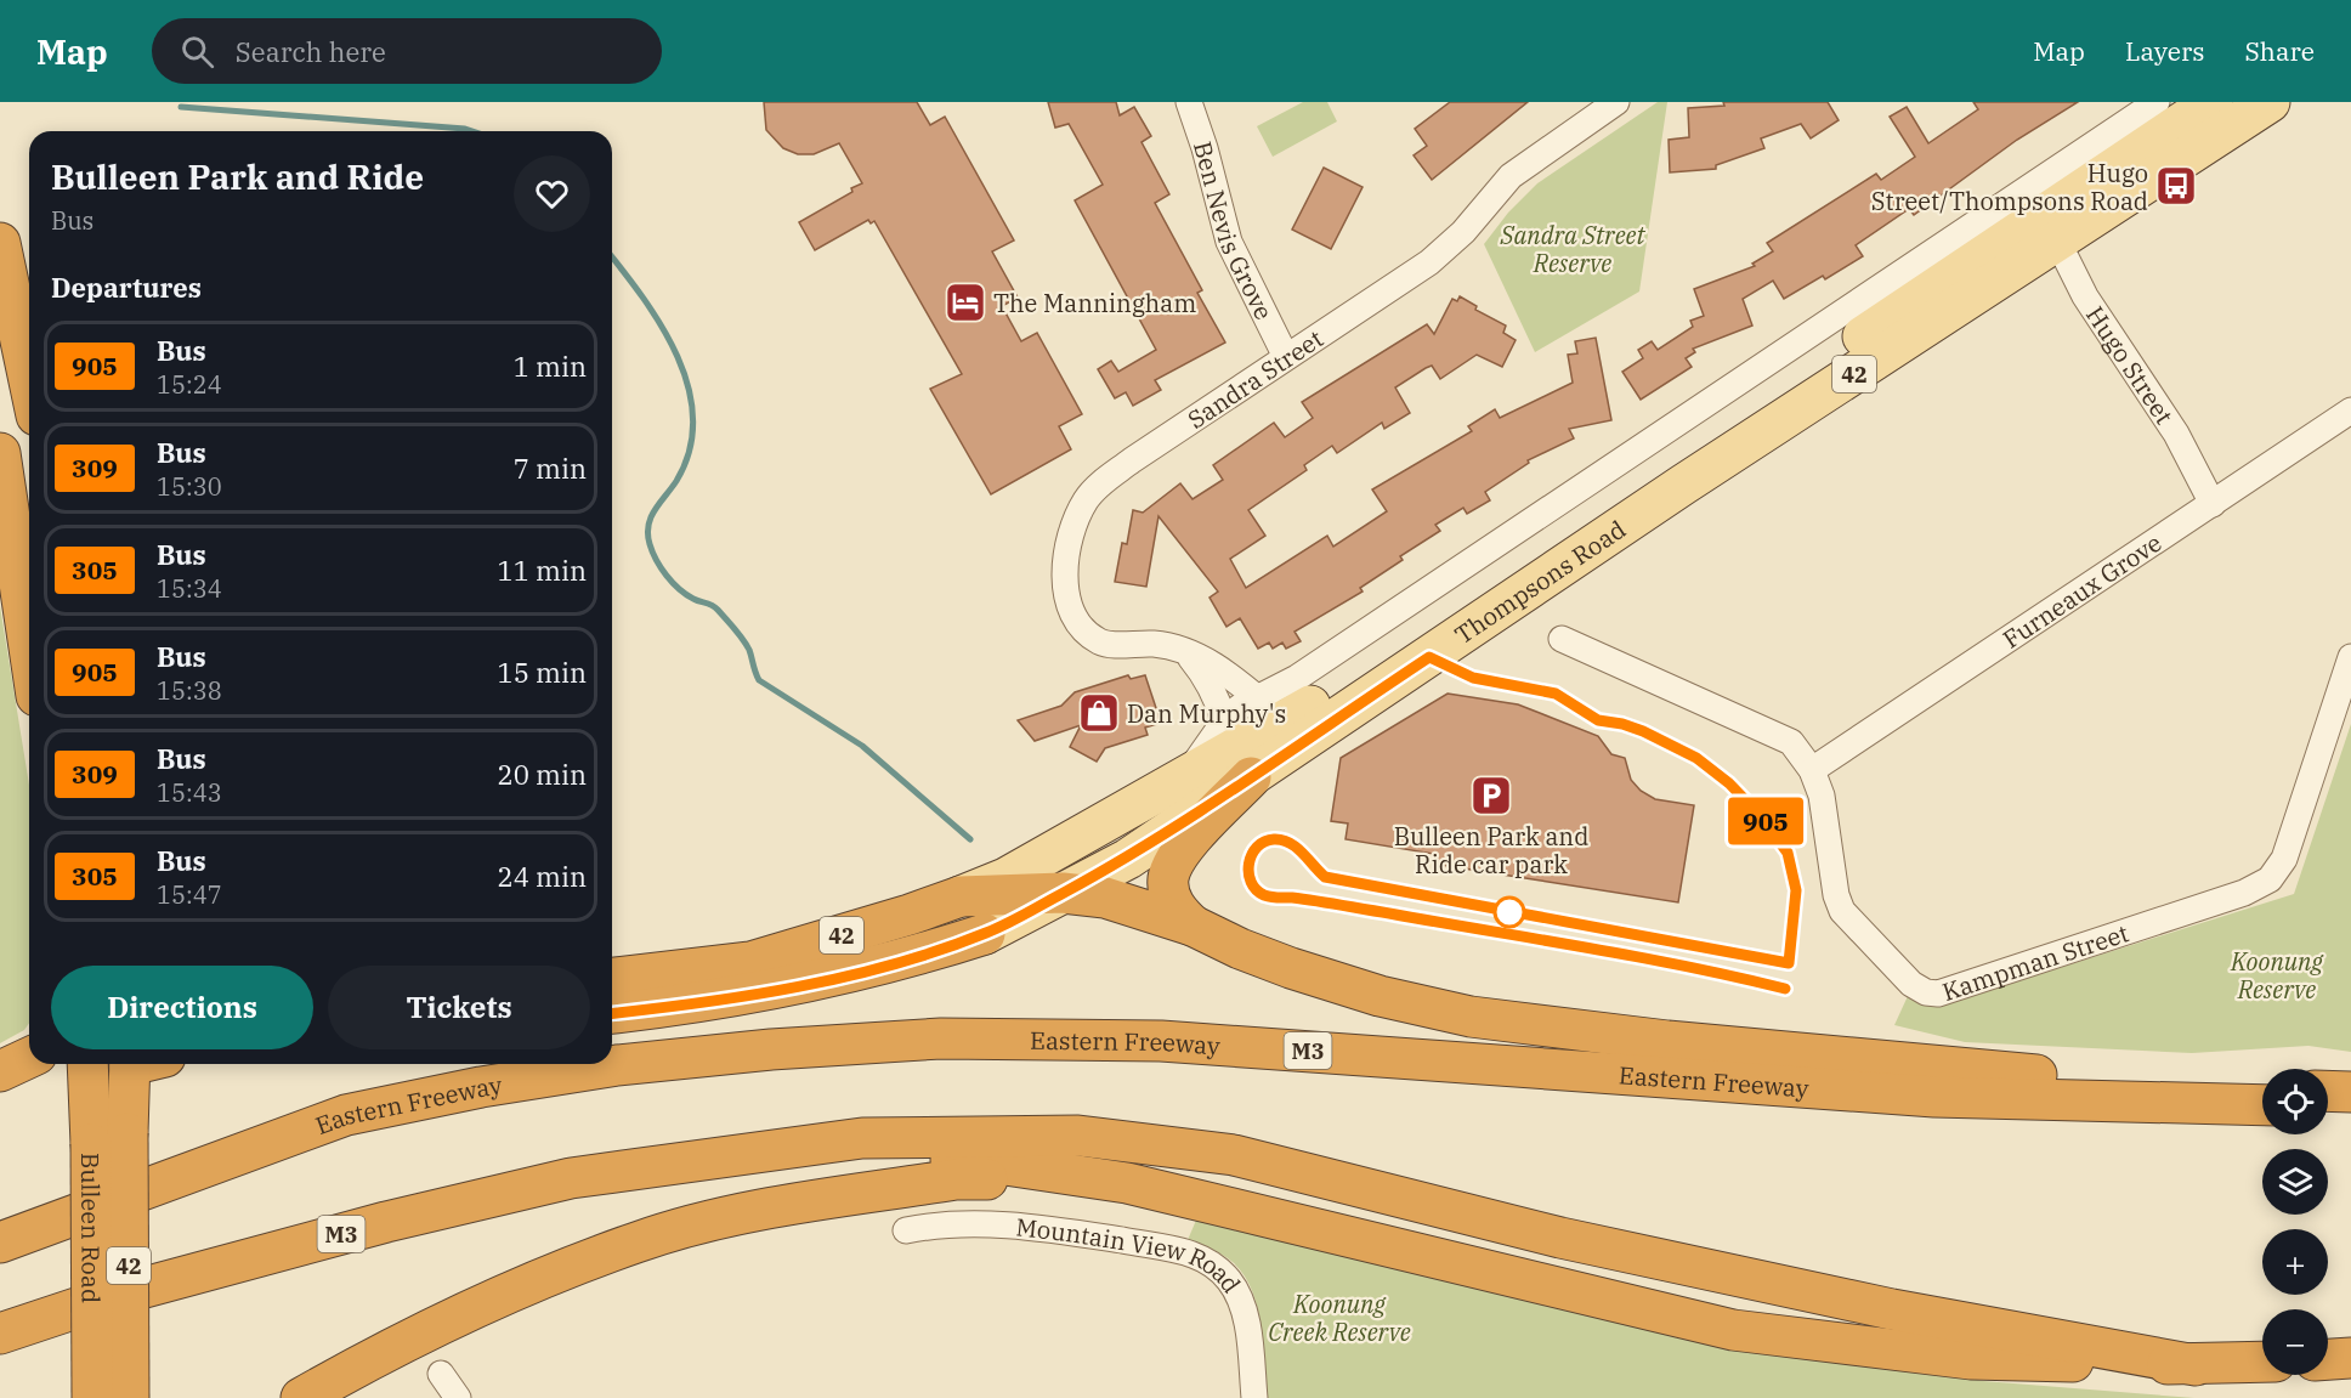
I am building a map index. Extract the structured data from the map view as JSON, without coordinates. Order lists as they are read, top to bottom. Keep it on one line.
{"streets":{"highway":["42","Thompsons Road","Eastern Freeway","M3","Bulleen Road"],"street":["Ben Nevis Grove","Hugo Street","Sandra Street","Furneaux Grove","Kampman Street","Mountain View Road"]},"crossings":[["Ben Nevis Grove","Sandra Street"],["Hugo Street","Thompsons Road"],["Hugo Street","Furneaux Grove"],["Sandra Street","Thompsons Road"],["Furneaux Grove","Kampman Street"]],"parks":["Sandra Street Reserve","Koonung Reserve","Koonung Creek Reserve"],"places":{"bus stop":["Hugo Street/Thompsons Road"],"hotel":["The Manningham"],"shop":["Dan Murphy's"],"parking":["Bulleen Park and Ride car park"]},"lines":["bus line 905"],"page":{"header":"Map","search":"Search here","nav":["Map","Layers","Share"],"on_map":"905","heading":[["Bulleen Park and Ride","Bus"],"Departures"],"list":[{"mark":"905","name":"Bus","note":"15:24","value":"1 min"},{"mark":"309","name":"Bus","note":"15:30","value":"7 min"},{"mark":"305","name":"Bus","note":"15:34","value":"11 min"},{"mark":"905","name":"Bus","note":"15:38","value":"15 min"},{"mark":"309","name":"Bus","note":"15:43","value":"20 min"},{"mark":"305","name":"Bus","note":"15:47","value":"24 min"}],"buttons":["Directions","Tickets"],"map_buttons":["+","−"]}}
